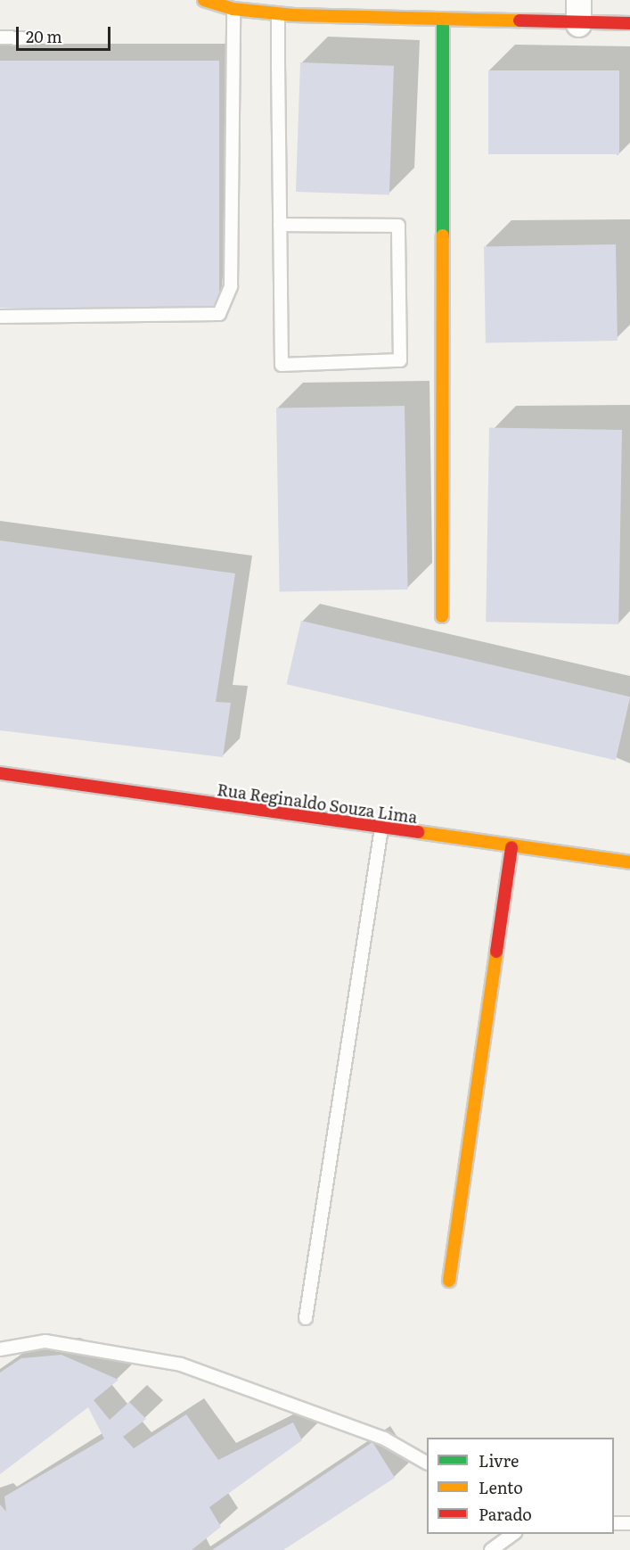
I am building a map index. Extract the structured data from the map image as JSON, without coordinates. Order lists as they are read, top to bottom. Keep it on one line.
{"streets":{"street":["Rua Reginaldo Souza Lima"]},"legend":["Livre","Lento","Parado"],"scale_bar":"20 m"}
